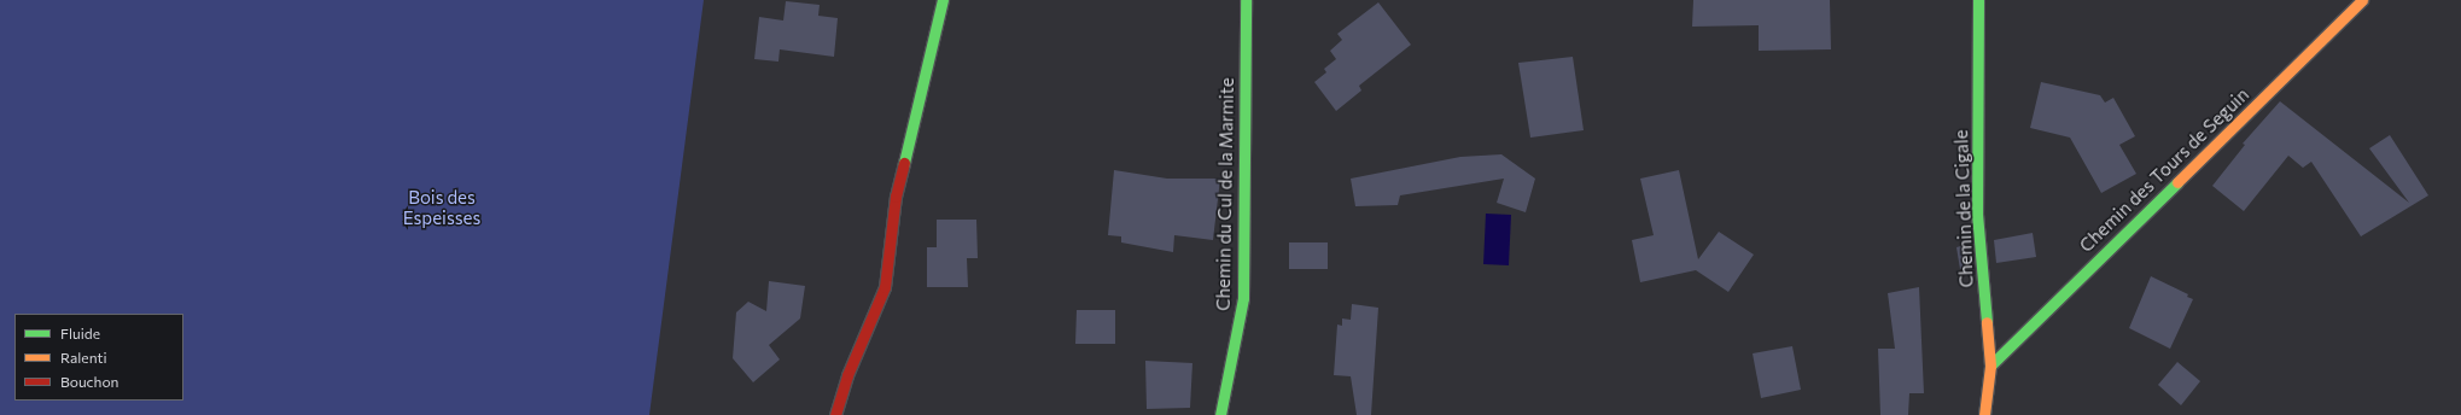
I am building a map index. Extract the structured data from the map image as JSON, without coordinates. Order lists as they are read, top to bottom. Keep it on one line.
{"streets":{"street":["Chemin des Tours de Seguin","Chemin du Cul de la Marmite","Chemin de la Cigale"]},"crossings":[["Chemin des Tours de Seguin","Chemin de la Cigale"]],"parks":["Bois des Espeisses"],"legend":["Fluide","Ralenti","Bouchon"]}
